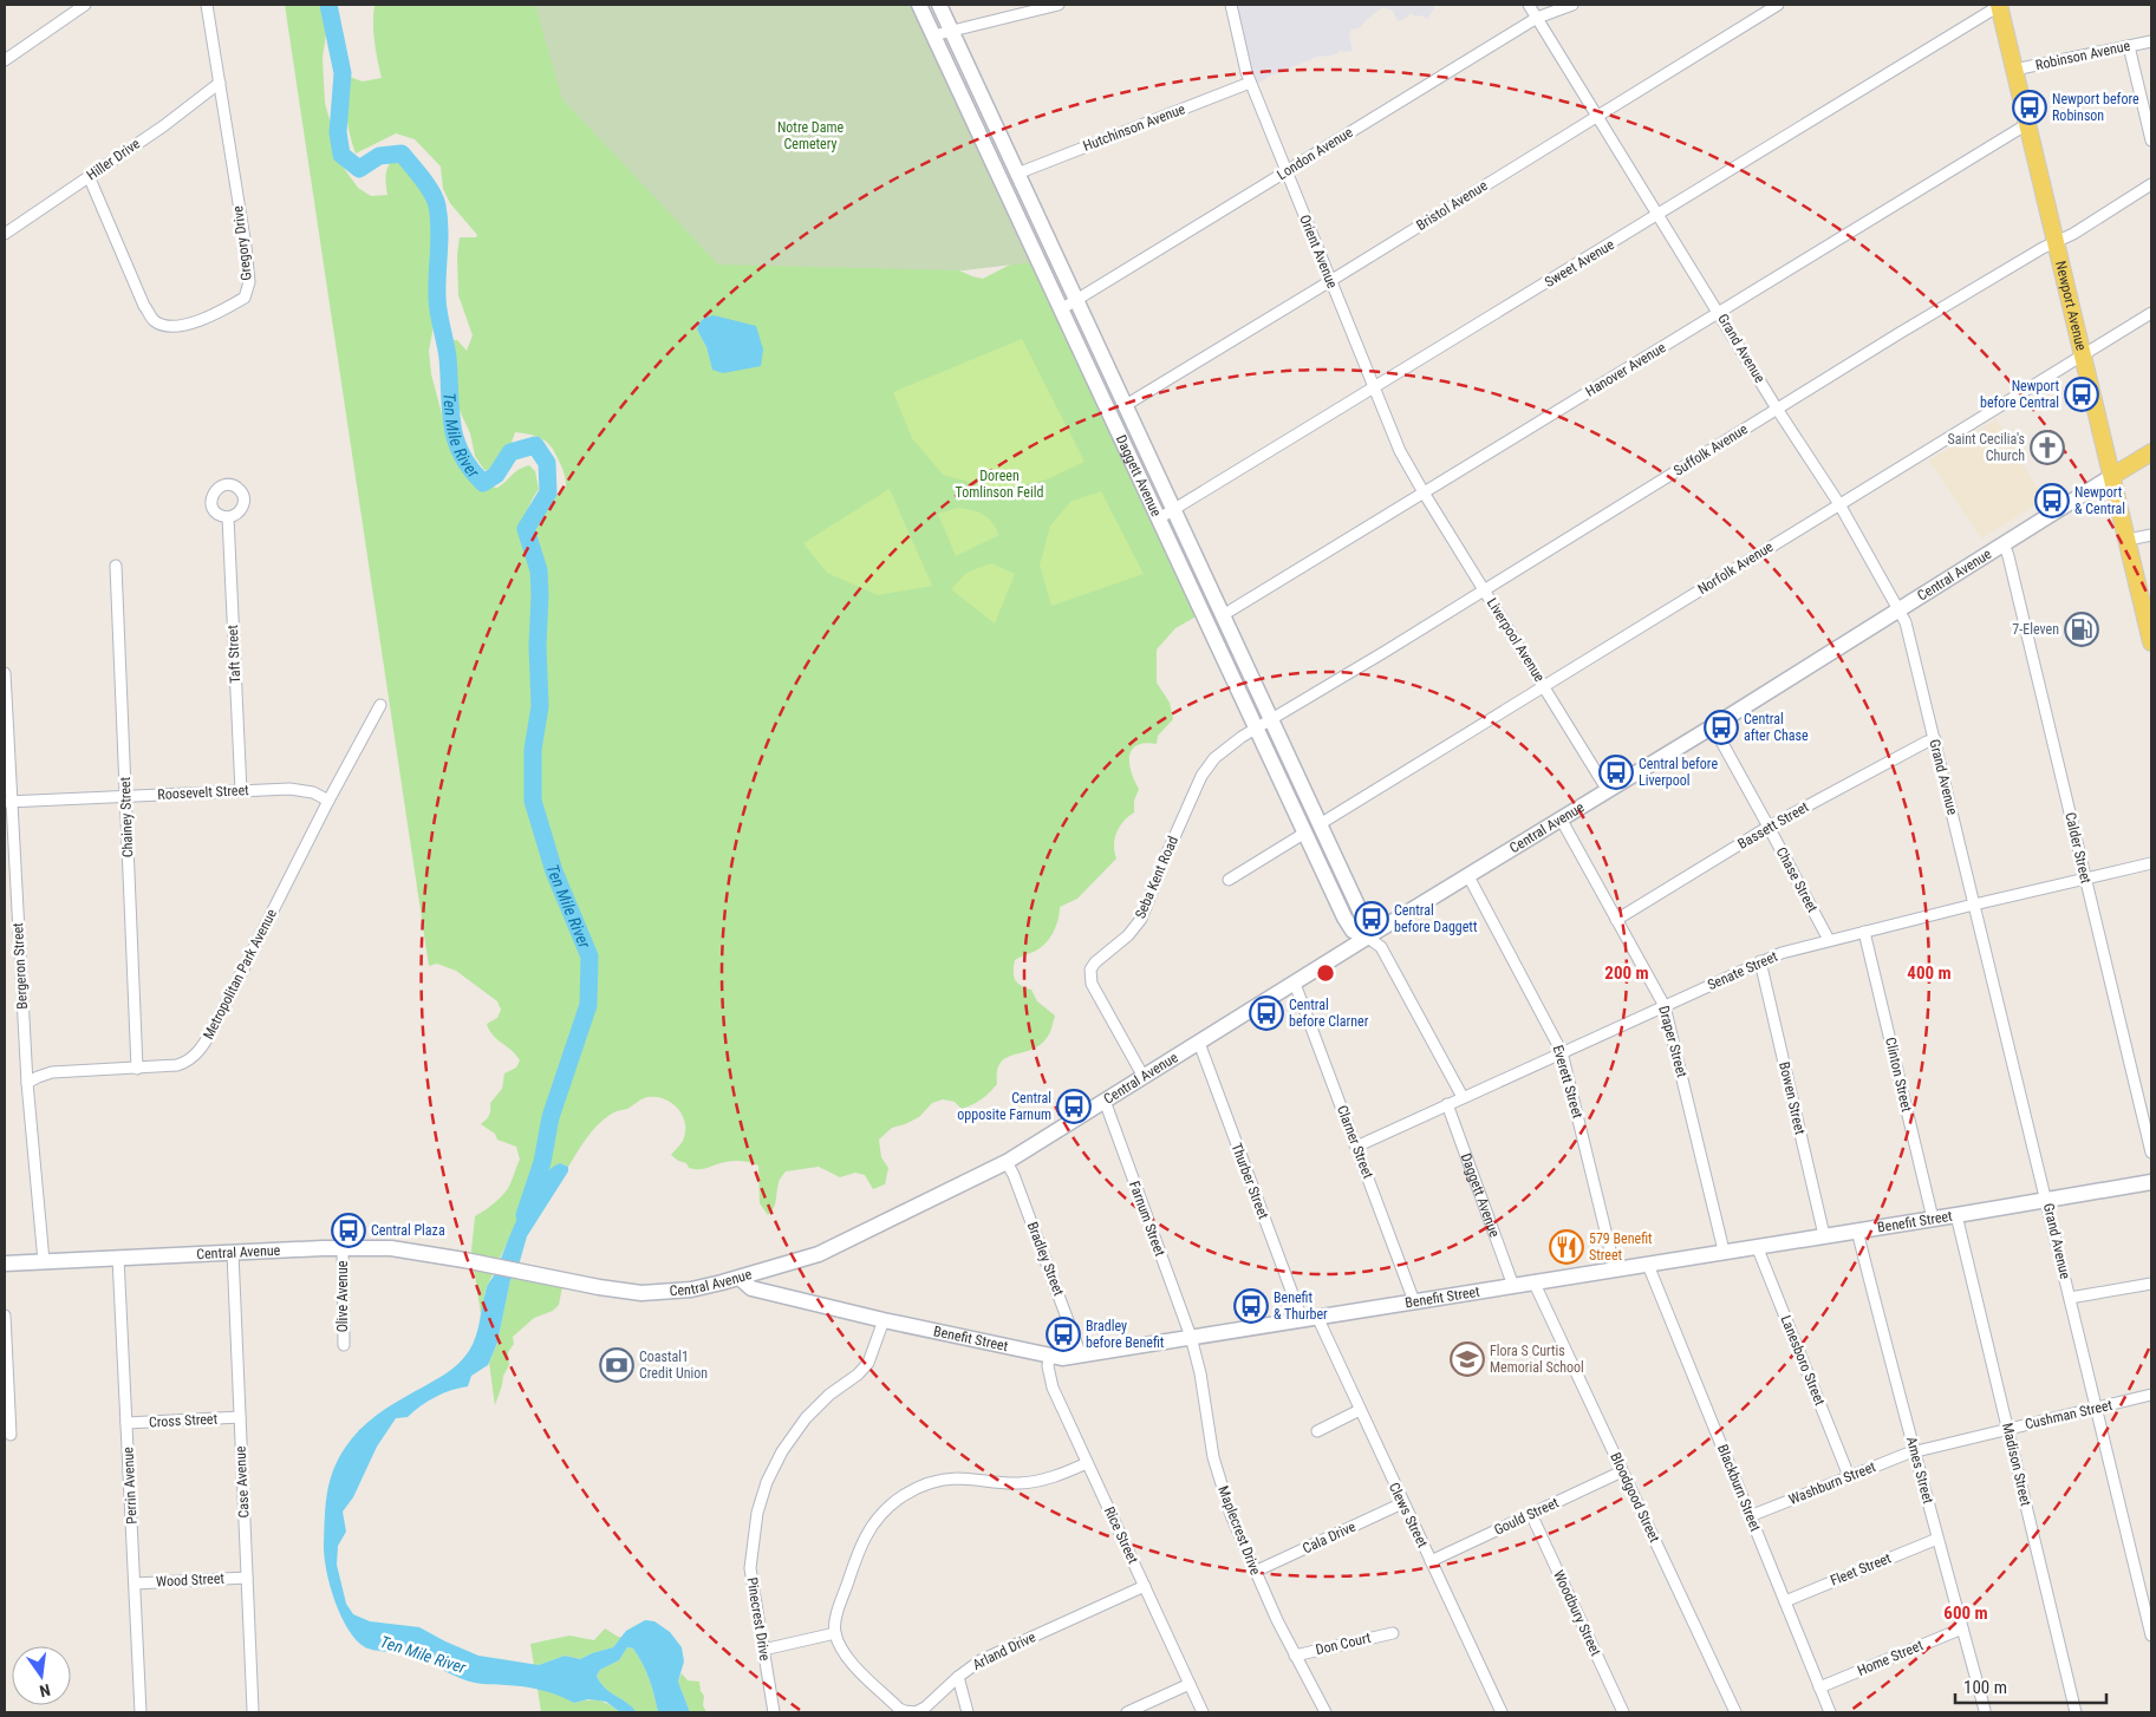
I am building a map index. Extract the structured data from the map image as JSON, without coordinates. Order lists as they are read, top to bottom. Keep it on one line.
{"streets":{"main road":["Newport Avenue","Central Avenue"],"street":["Robinson Avenue","Hutchinson Avenue","London Avenue","Hiller Drive","Bristol Avenue","Gregory Drive","Orient Avenue","Sweet Avenue","Grand Avenue","Hanover Avenue","Suffolk Avenue","Daggett Avenue","Norfolk Avenue","Liverpool Avenue","Taft Street","Roosevelt Street","Chainey Street","Bassett Street","Calder Street","Seba Kent Road","Chase Street","Bergeron Street","Senate Street","Metropolitan Park Avenue","Draper Street","Clinton Street","Everett Street","Bowen Street","Clarner Street","Thurber Street","Farnum Street","Benefit Street","Bradley Street","Olive Avenue","Lanesboro Street","Cushman Street","Cross Street","Madison Street","Ames Street","Case Avenue","Washburn Street","Perrin Avenue","Blackburn Street","Bloodgood Street","Clews Street","Gould Street","Maplecrest Drive","Rice Street","Cala Drive","Fleet Street","Wood Street","Woodbury Street","Pinecrest Drive","Don Court","Arland Drive","Home Street"]},"crossings":[["Robinson Avenue","Newport Avenue"],["Hutchinson Avenue","Orient Avenue"],["Hutchinson Avenue","Daggett Avenue"],["London Avenue","Orient Avenue"],["London Avenue","Grand Avenue"],["London Avenue","Daggett Avenue"],["Hiller Drive","Gregory Drive"],["Bristol Avenue","Orient Avenue"],["Bristol Avenue","Grand Avenue"],["Bristol Avenue","Daggett Avenue"],["Orient Avenue","Sweet Avenue"],["Orient Avenue","Hanover Avenue"],["Orient Avenue","Liverpool Avenue"],["Sweet Avenue","Newport Avenue"],["Sweet Avenue","Grand Avenue"],["Sweet Avenue","Daggett Avenue"],["Newport Avenue","Hanover Avenue"],["Newport Avenue","Suffolk Avenue"],["Newport Avenue","Norfolk Avenue"],["Newport Avenue","Central Avenue"],["Grand Avenue","Hanover Avenue"],["Grand Avenue","Suffolk Avenue"],["Grand Avenue","Norfolk Avenue"],["Grand Avenue","Central Avenue"],["Grand Avenue","Bassett Street"],["Grand Avenue","Senate Street"],["Grand Avenue","Benefit Street"],["Grand Avenue","Cushman Street"],["Hanover Avenue","Daggett Avenue"],["Hanover Avenue","Liverpool Avenue"],["Suffolk Avenue","Daggett Avenue"],["Suffolk Avenue","Liverpool Avenue"],["Suffolk Avenue","Seba Kent Road"],["Daggett Avenue","Norfolk Avenue"],["Daggett Avenue","Central Avenue"],["Daggett Avenue","Seba Kent Road"],["Daggett Avenue","Senate Street"],["Daggett Avenue","Benefit Street"],["Norfolk Avenue","Liverpool Avenue"],["Central Avenue","Liverpool Avenue"],["Central Avenue","Calder Street"],["Central Avenue","Seba Kent Road"],["Central Avenue","Chase Street"],["Central Avenue","Draper Street"],["Central Avenue","Everett Street"],["Central Avenue","Clarner Street"],["Central Avenue","Thurber Street"],["Central Avenue","Farnum Street"],["Central Avenue","Benefit Street"],["Central Avenue","Bradley Street"],["Central Avenue","Olive Avenue"],["Central Avenue","Case Avenue"],["Central Avenue","Perrin Avenue"],["Taft Street","Roosevelt Street"],["Roosevelt Street","Chainey Street"],["Roosevelt Street","Bergeron Street"],["Roosevelt Street","Metropolitan Park Avenue"],["Chainey Street","Metropolitan Park Avenue"],["Bassett Street","Chase Street"],["Bassett Street","Draper Street"],["Calder Street","Senate Street"],["Chase Street","Senate Street"],["Bergeron Street","Metropolitan Park Avenue"],["Senate Street","Draper Street"],["Senate Street","Clinton Street"],["Senate Street","Everett Street"],["Senate Street","Bowen Street"],["Senate Street","Clarner Street"],["Draper Street","Benefit Street"],["Clinton Street","Benefit Street"],["Everett Street","Benefit Street"],["Bowen Street","Benefit Street"],["Clarner Street","Benefit Street"],["Thurber Street","Benefit Street"],["Thurber Street","Clews Street"],["Farnum Street","Benefit Street"],["Farnum Street","Maplecrest Drive"],["Benefit Street","Bradley Street"],["Benefit Street","Lanesboro Street"],["Benefit Street","Madison Street"],["Benefit Street","Ames Street"],["Benefit Street","Blackburn Street"],["Benefit Street","Bloodgood Street"],["Benefit Street","Clews Street"],["Benefit Street","Maplecrest Drive"],["Benefit Street","Rice Street"],["Benefit Street","Pinecrest Drive"],["Lanesboro Street","Washburn Street"],["Cushman Street","Madison Street"],["Cushman Street","Ames Street"],["Cushman Street","Washburn Street"],["Cross Street","Case Avenue"],["Cross Street","Perrin Avenue"],["Ames Street","Washburn Street"],["Ames Street","Fleet Street"],["Ames Street","Home Street"],["Case Avenue","Wood Street"],["Washburn Street","Blackburn Street"],["Perrin Avenue","Wood Street"],["Blackburn Street","Fleet Street"],["Blackburn Street","Home Street"],["Bloodgood Street","Gould Street"],["Clews Street","Gould Street"],["Clews Street","Cala Drive"],["Gould Street","Woodbury Street"],["Maplecrest Drive","Cala Drive"],["Maplecrest Drive","Don Court"],["Rice Street","Arland Drive"]],"water":["Ten Mile River"],"parks":["Notre Dame Cemetery","Doreen Tomlinson Feild"],"places":{"bus stop":["Newport before Robinson","Newport before Central","Newport & Central","Central after Chase","Central before Liverpool","Central before Daggett","Central before Clarner","Central opposite Farnum","Central Plaza","Benefit & Thurber","Bradley before Benefit"],"church":["Saint Cecilia's Church"],"fuel station":["7-Eleven"],"restaurant":["579 Benefit Street"],"school or university":["Flora S Curtis Memorial School"],"bank":["Coastal1 Credit Union"]},"scale_bar":"100 m","north":"bottom","rings":["200 m","400 m","600 m"]}
